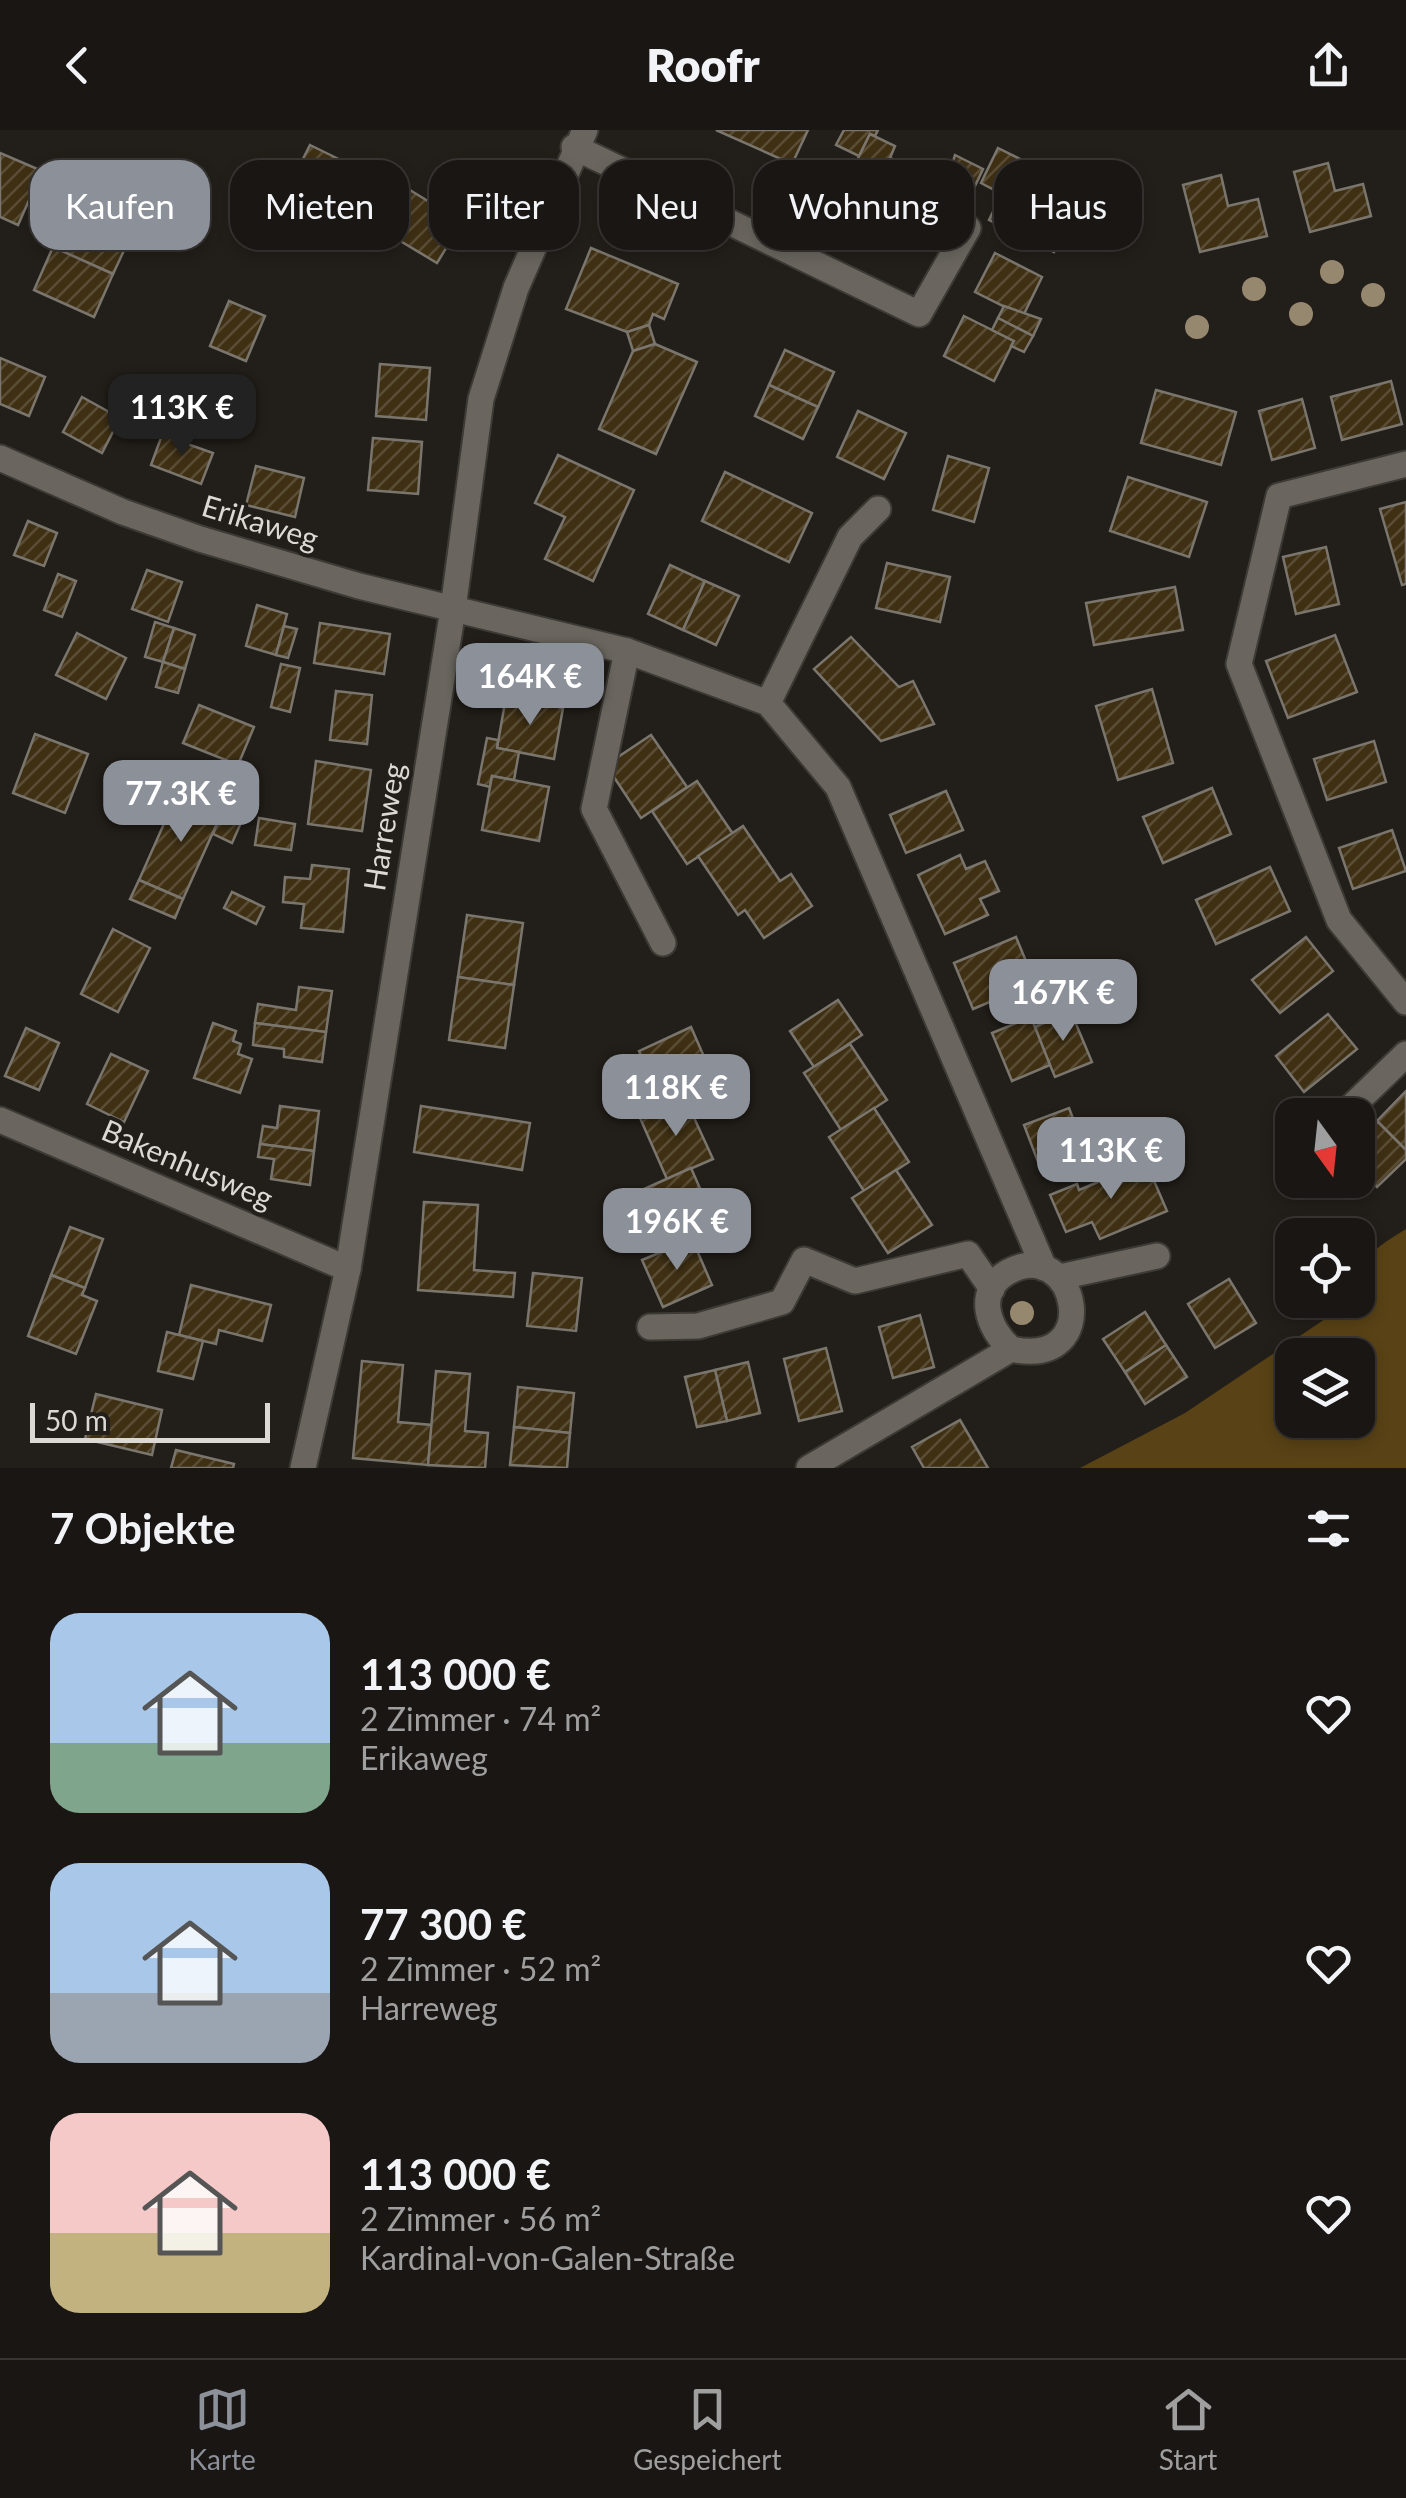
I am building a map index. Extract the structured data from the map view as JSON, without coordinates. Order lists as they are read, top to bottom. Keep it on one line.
{"streets":{"street":["Erikaweg","Harreweg","Bakenhusweg"]},"crossings":[["Erikaweg","Harreweg"],["Harreweg","Bakenhusweg"]],"scale_bar":"50 m","north":"bottom","page":{"header":"Roofr","chip":["Kaufen","Mieten","Filter","Neu","Wohnung","Haus"],"price":["113K €","164K €","77.3K €","167K €","118K €","113K €","196K €"],"scale":"50 m","heading":"7 Objekte","list":[{"name":"113 000 €","note":"2 Zimmer · 74 m² · Erikaweg"},{"name":"77 300 €","note":"2 Zimmer · 52 m² · Harreweg"},{"name":"113 000 €","note":"2 Zimmer · 56 m² · Kardinal-von-Galen-Straße"}],"tabs":["Karte","Gespeichert","Start"]}}
